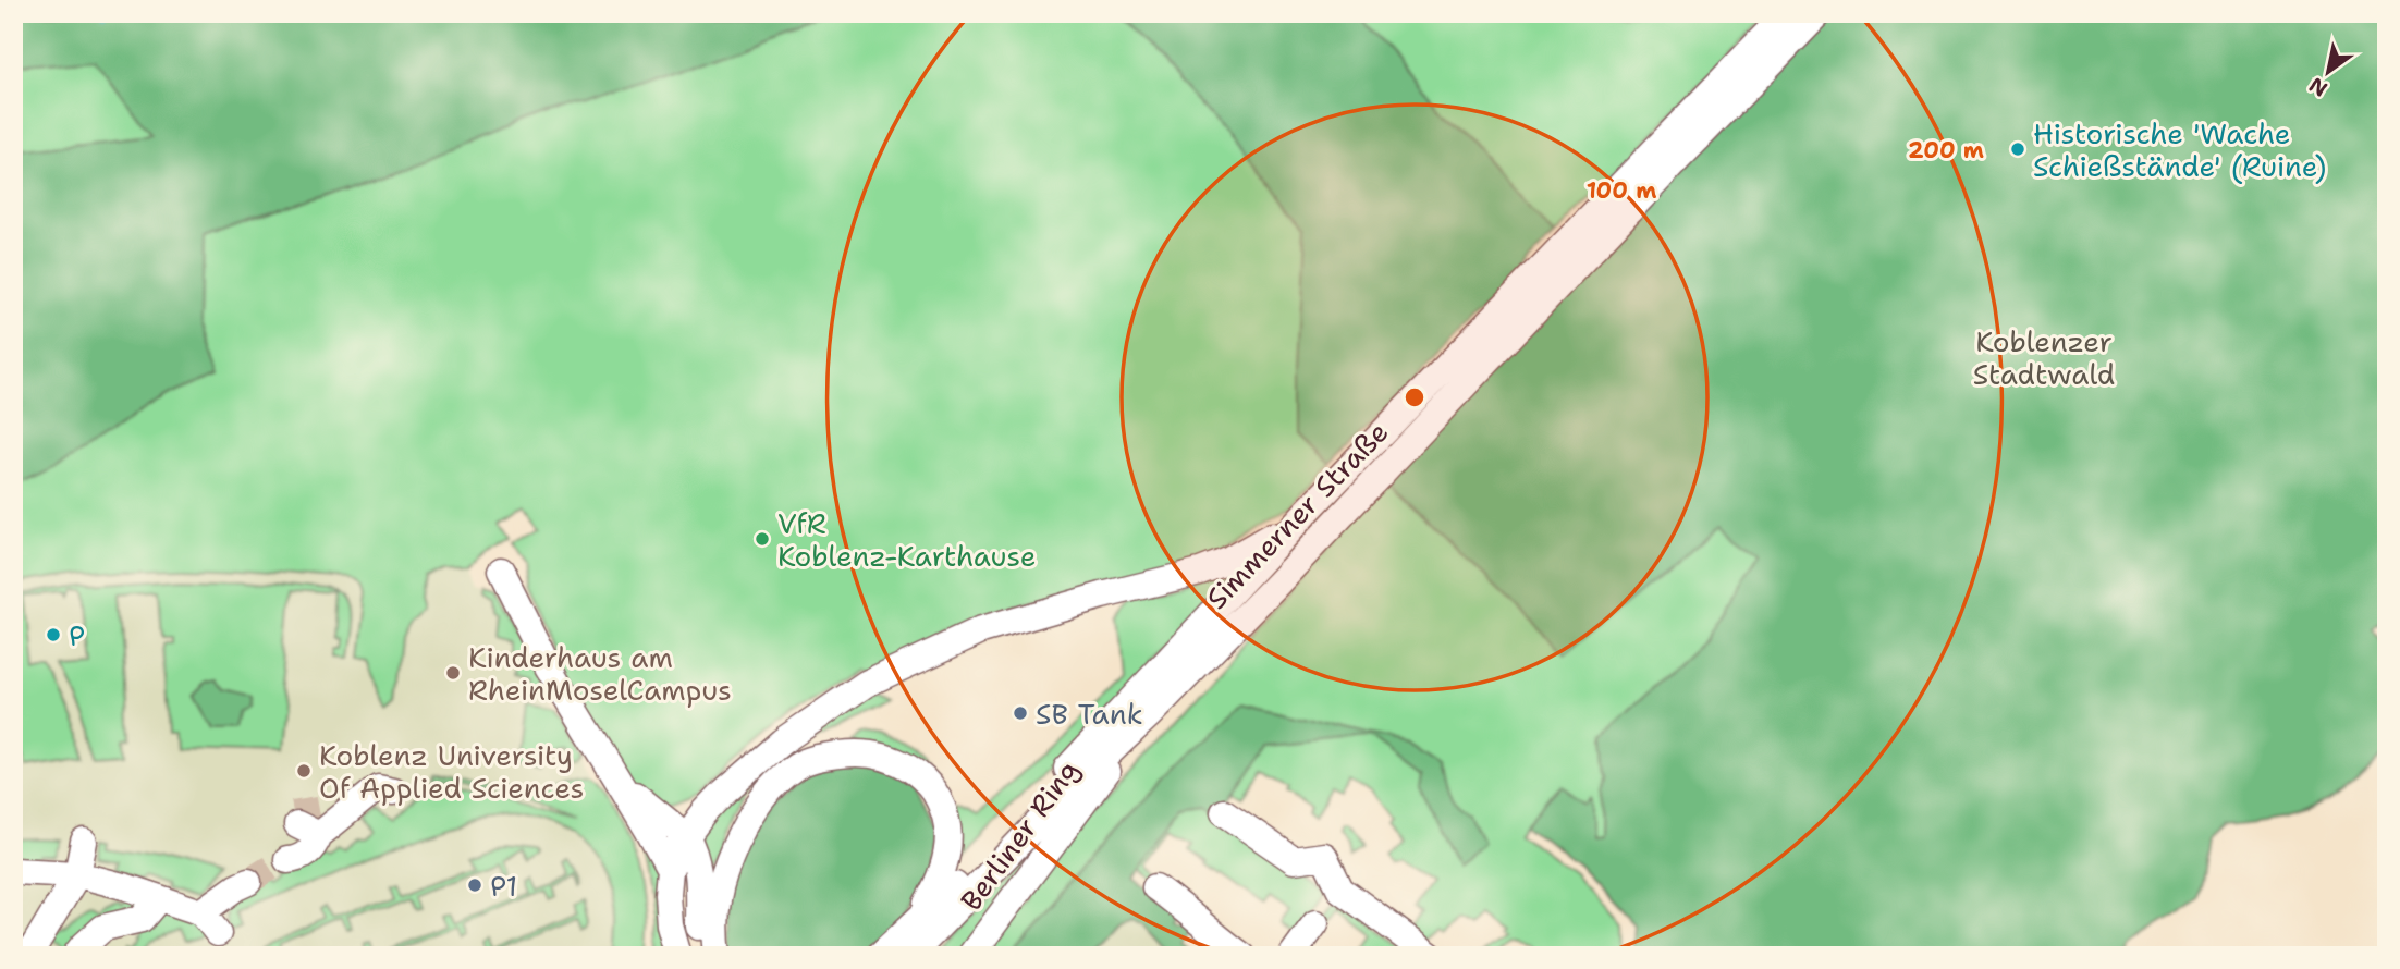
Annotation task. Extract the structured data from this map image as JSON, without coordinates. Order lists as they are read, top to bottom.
{
  "streets": {
    "street": ["Simmerner Straße", "Berliner Ring"]
  },
  "crossings": [
    ["Simmerner Straße", "Berliner Ring"]
  ],
  "parks": ["Koblenzer Stadtwald"],
  "places": [
    "Historische 'Wache Schießstände' (Ruine)",
    "VfR Koblenz-Karthause",
    "P",
    "Kinderhaus am RheinMoselCampus",
    "SB Tank",
    "Koblenz University Of Applied Sciences",
    "P1"
  ],
  "north": "bottom left",
  "rings": ["200 m", "100 m"]
}
